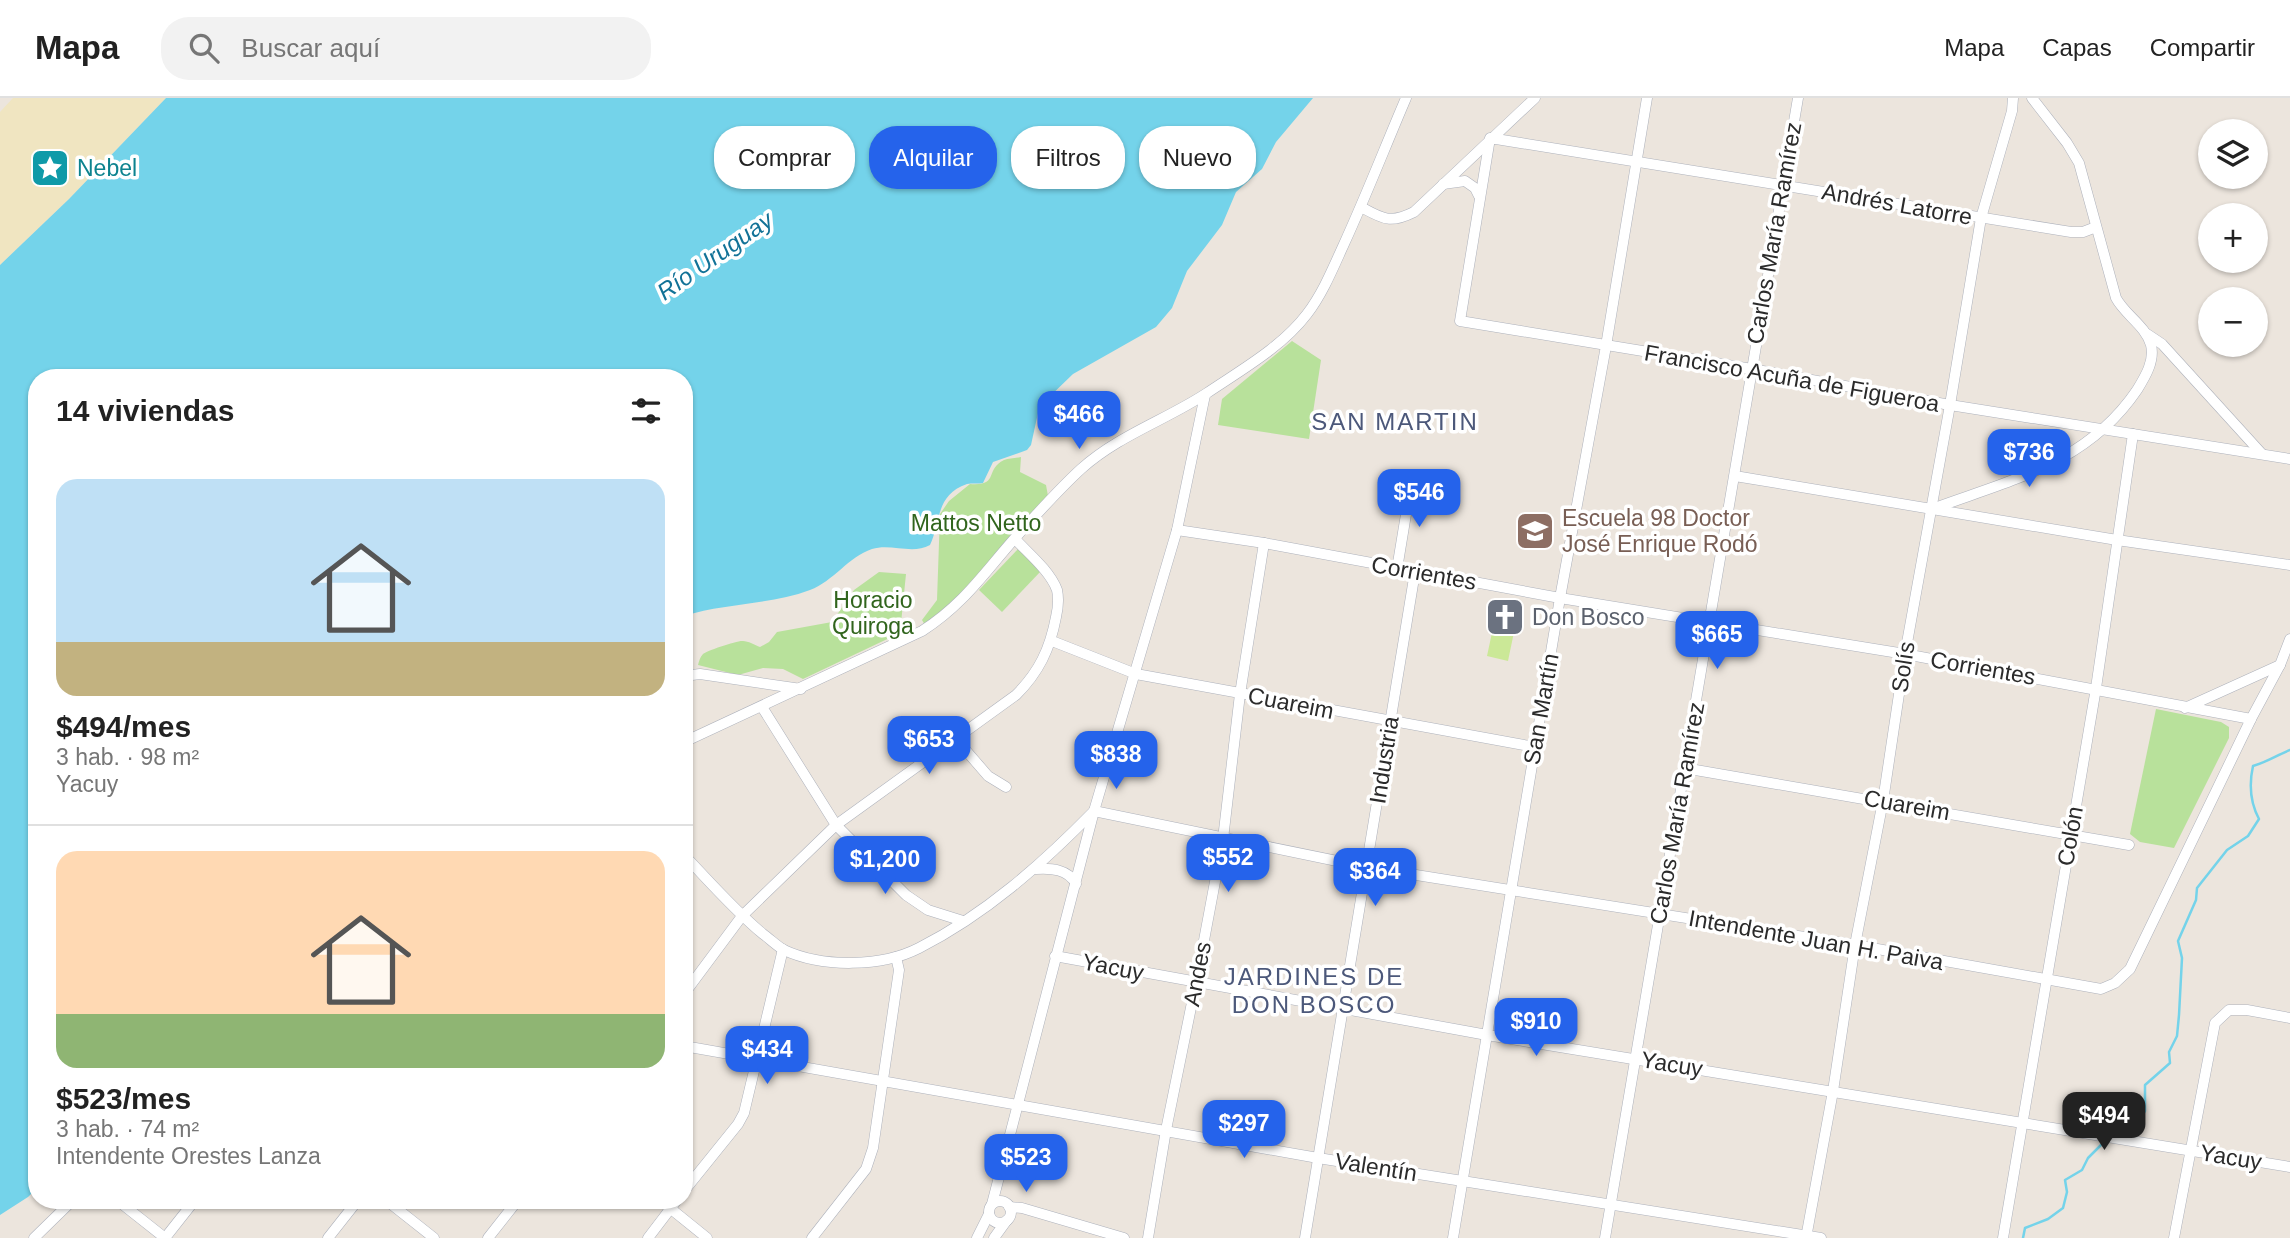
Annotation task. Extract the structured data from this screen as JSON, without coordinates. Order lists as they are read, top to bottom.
{
  "streets": {
    "street": [
      "Andrés Latorre",
      "Carlos María Ramírez",
      "Francisco Acuña de Figueroa",
      "Corrientes",
      "Solís",
      "Cuareim",
      "San Martín",
      "Industria",
      "Colón",
      "Intendente Juan H. Paiva",
      "Yacuy",
      "Andes",
      "Valentín"
    ]
  },
  "crossings": [
    ["Andrés Latorre", "Carlos María Ramírez"],
    ["Andrés Latorre", "Solís"],
    ["Andrés Latorre", "San Martín"],
    ["Carlos María Ramírez", "Francisco Acuña de Figueroa"],
    ["Carlos María Ramírez", "Corrientes"],
    ["Carlos María Ramírez", "Cuareim"],
    ["Carlos María Ramírez", "Intendente Juan H. Paiva"],
    ["Carlos María Ramírez", "Yacuy"],
    ["Carlos María Ramírez", "Valentín"],
    ["Francisco Acuña de Figueroa", "Solís"],
    ["Francisco Acuña de Figueroa", "San Martín"],
    ["Francisco Acuña de Figueroa", "Colón"],
    ["Corrientes", "Solís"],
    ["Corrientes", "San Martín"],
    ["Corrientes", "Industria"],
    ["Corrientes", "Colón"],
    ["Corrientes", "Intendente Juan H. Paiva"],
    ["Corrientes", "Andes"],
    ["Solís", "Cuareim"],
    ["Solís", "Intendente Juan H. Paiva"],
    ["Solís", "Yacuy"],
    ["Solís", "Valentín"],
    ["Cuareim", "San Martín"],
    ["Cuareim", "Industria"],
    ["Cuareim", "Colón"],
    ["Cuareim", "Andes"],
    ["San Martín", "Intendente Juan H. Paiva"],
    ["San Martín", "Yacuy"],
    ["San Martín", "Valentín"],
    ["Industria", "Intendente Juan H. Paiva"],
    ["Industria", "Yacuy"],
    ["Industria", "Valentín"],
    ["Colón", "Intendente Juan H. Paiva"],
    ["Colón", "Yacuy"],
    ["Intendente Juan H. Paiva", "Andes"],
    ["Yacuy", "Andes"],
    ["Andes", "Valentín"]
  ],
  "districts": ["SAN MARTIN", "JARDINES DE DON BOSCO"],
  "water": ["Río Uruguay"],
  "parks": ["Mattos Netto", "Horacio Quiroga"],
  "places": {
    "place": ["Nebel"],
    "school or university": ["Escuela 98 Doctor José Enrique Rodó"],
    "church": ["Don Bosco"]
  },
  "page": {
    "header": "Mapa",
    "search": "Buscar aquí",
    "nav": ["Mapa", "Capas", "Compartir"],
    "map_buttons": ["+", "−"],
    "chip": [
      "Comprar",
      "Alquilar",
      "Filtros",
      "Nuevo"
    ],
    "heading": "14 viviendas",
    "price": [
      "$466",
      "$736",
      "$546",
      "$665",
      "$653",
      "$838",
      "$552",
      "$1,200",
      "$364",
      "$910",
      "$434",
      "$494",
      "$297",
      "$523"
    ],
    "list": [
      {
        "name": "$494/mes",
        "note": "3 hab. · 98 m² · Yacuy"
      },
      {
        "name": "$523/mes",
        "note": "3 hab. · 74 m² · Intendente Orestes Lanza"
      }
    ]
  }
}
